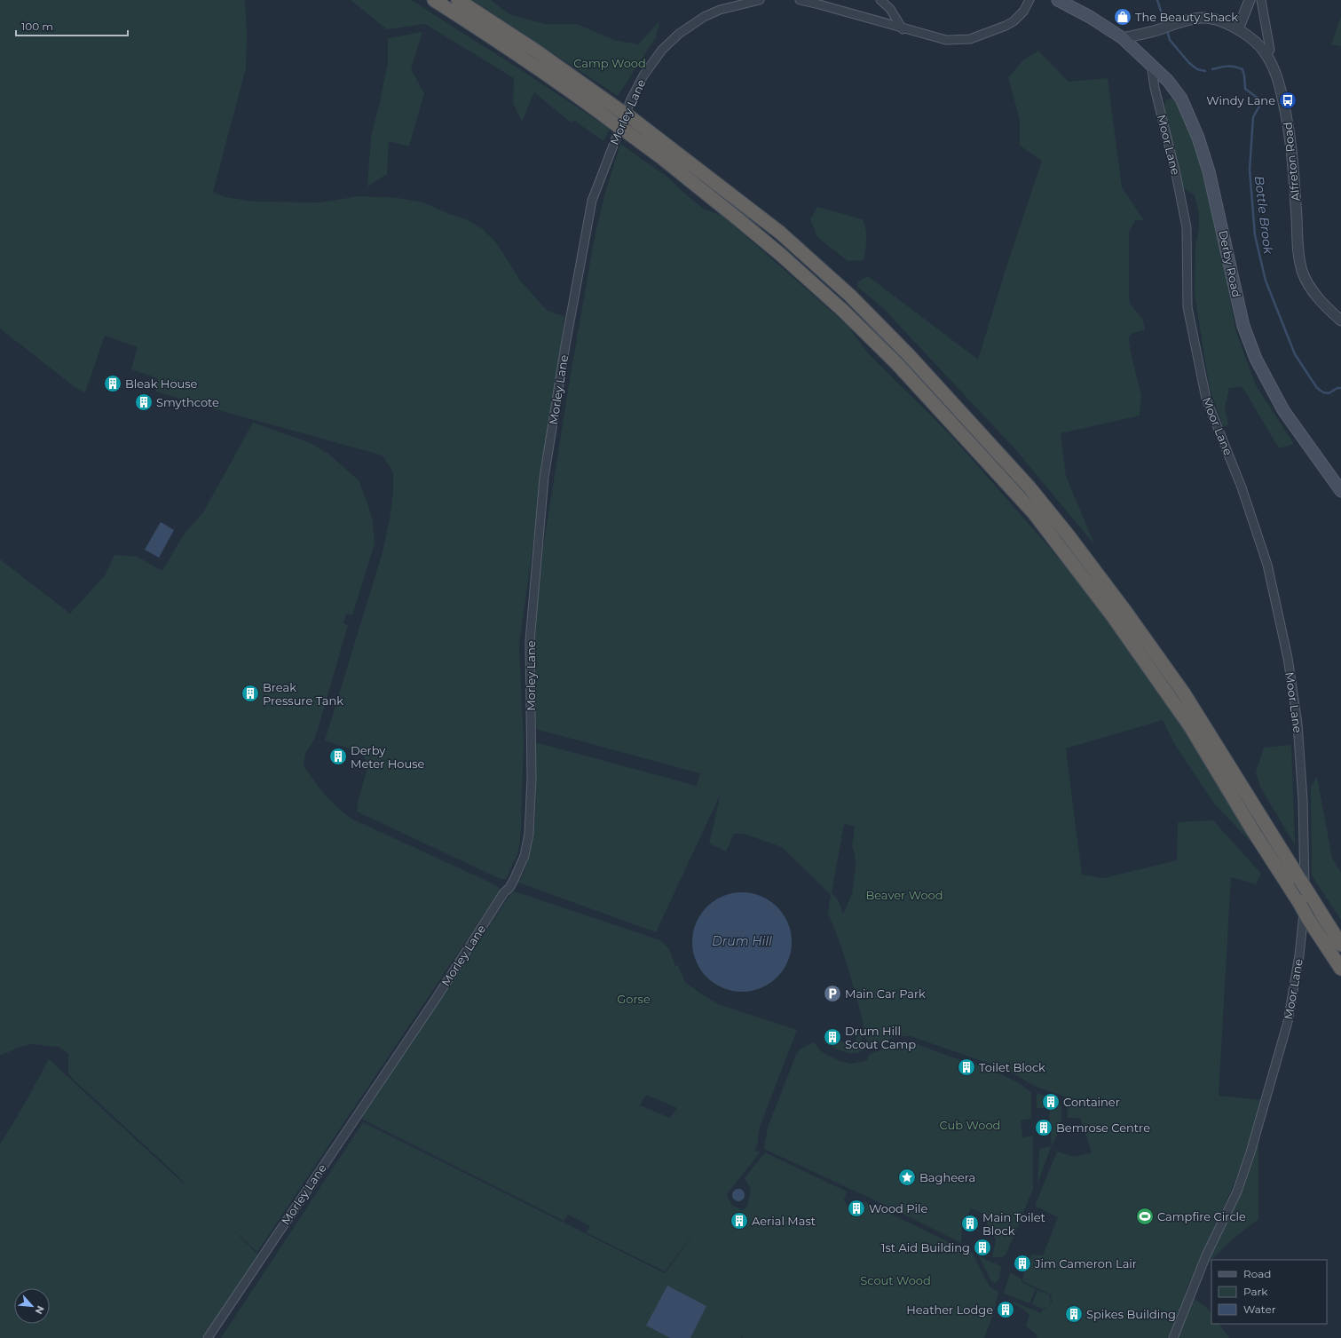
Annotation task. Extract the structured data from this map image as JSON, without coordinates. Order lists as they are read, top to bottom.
{
  "streets": {
    "main road": ["Derby Road"],
    "street": ["Morley Lane", "Moor Lane", "Alfreton Road"]
  },
  "crossings": [
    ["Moor Lane", "Derby Road"],
    ["Alfreton Road", "Derby Road"]
  ],
  "water": ["Bottle Brook", "Drum Hill"],
  "parks": [
    "Camp Wood",
    "Beaver Wood",
    "Gorse",
    "Cub Wood",
    "Scout Wood"
  ],
  "places": {
    "shop": ["The Beauty Shack"],
    "bus stop": ["Windy Lane"],
    "building": [
      "Bleak House",
      "Smythcote",
      "Break Pressure Tank",
      "Derby Meter House",
      "Drum Hill Scout Camp",
      "Toilet Block",
      "Container",
      "Bemrose Centre",
      "Wood Pile",
      "Aerial Mast",
      "Main Toilet Block",
      "1st Aid Building",
      "Jim Cameron Lair",
      "Heather Lodge",
      "Spikes Building"
    ],
    "parking": ["Main Car Park"],
    "place": ["Bagheera"],
    "sports": ["Campfire Circle"]
  },
  "legend": ["Road", "Park", "Water"],
  "scale_bar": "100 m",
  "north": "bottom right"
}
